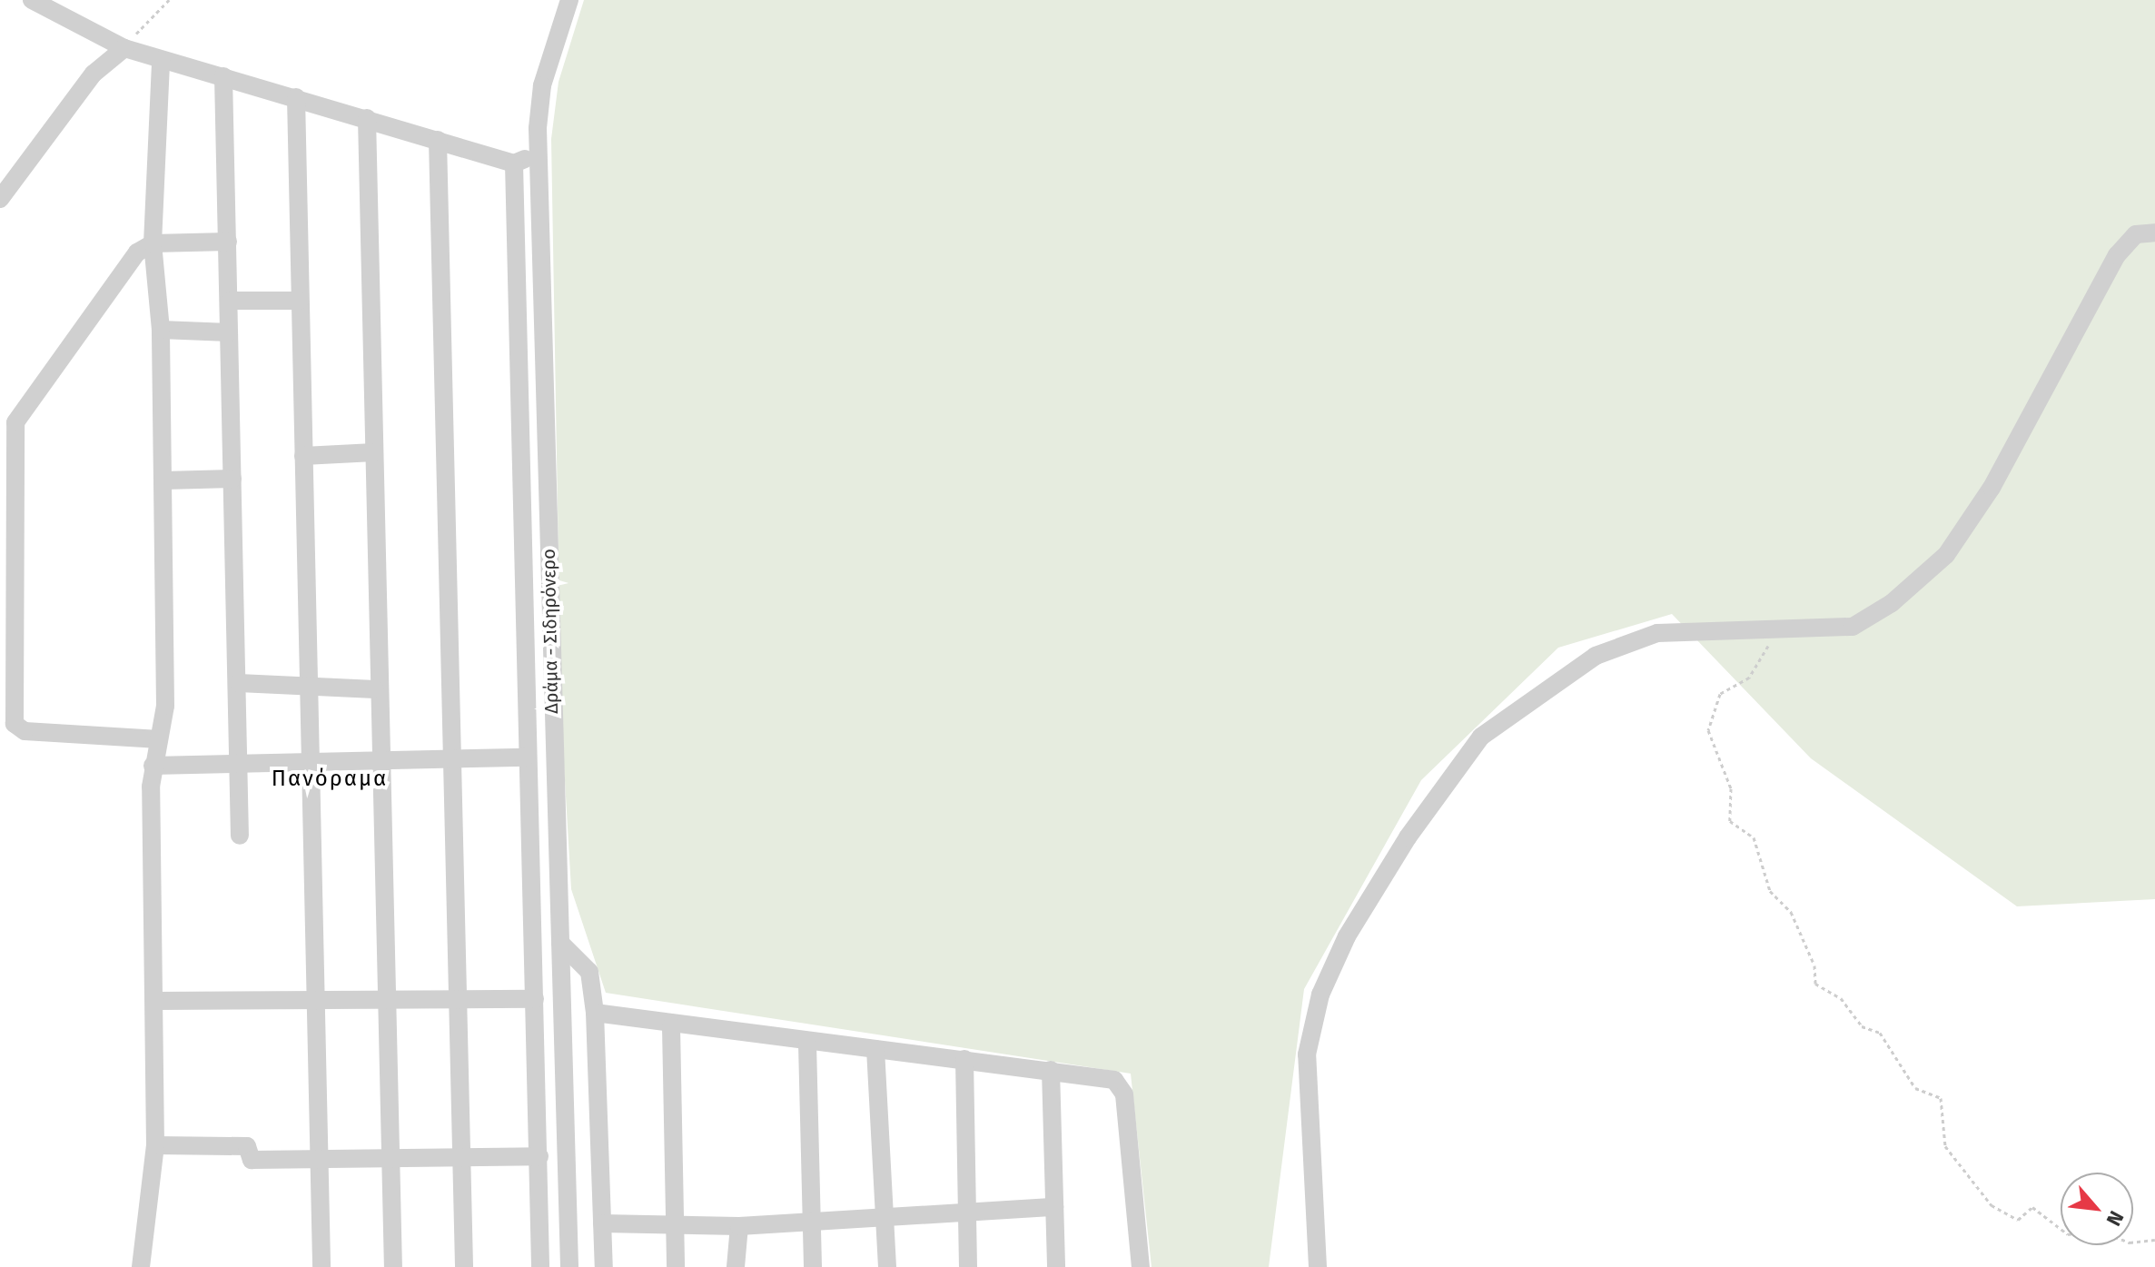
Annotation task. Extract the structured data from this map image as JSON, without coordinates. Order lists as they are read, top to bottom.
{
  "streets": {
    "street": ["Δράμα - Σιδηρόνερο"]
  },
  "districts": ["Πανόραμα"],
  "north": "bottom right"
}
